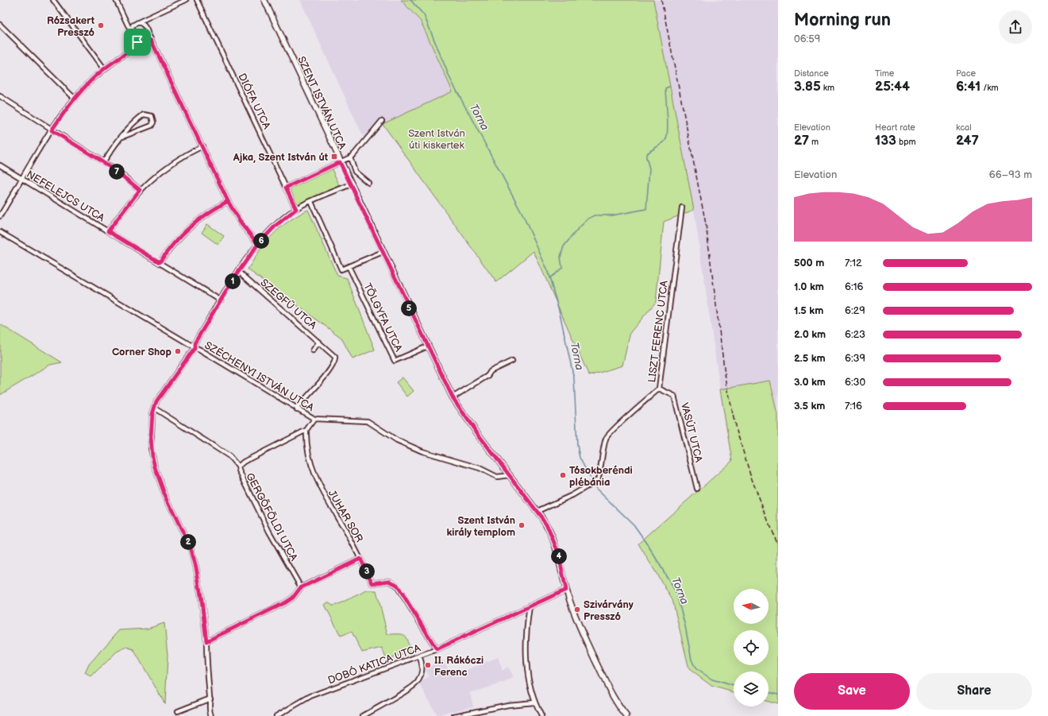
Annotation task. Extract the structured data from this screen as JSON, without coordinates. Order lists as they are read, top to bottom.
{
  "streets": {
    "main road": ["SZENT ISTVÁN UTCA"],
    "street": [
      "DIÓFA UTCA",
      "NEFELEJCS UTCA",
      "SZEGFŰ UTCA",
      "TÖLGYFA UTCA",
      "LISZT FERENC UTCA",
      "SZÉCHENYI ISTVÁN UTCA",
      "VASÚT UTCA",
      "JUHAR SOR",
      "GERGŐFÖLDI UTCA",
      "DOBÓ KATICA UTCA"
    ]
  },
  "crossings": [
    ["SZENT ISTVÁN UTCA", "TÖLGYFA UTCA"],
    ["SZENT ISTVÁN UTCA", "LISZT FERENC UTCA"],
    ["SZENT ISTVÁN UTCA", "SZÉCHENYI ISTVÁN UTCA"],
    ["SZENT ISTVÁN UTCA", "DOBÓ KATICA UTCA"],
    ["LISZT FERENC UTCA", "VASÚT UTCA"],
    ["SZÉCHENYI ISTVÁN UTCA", "GERGŐFÖLDI UTCA"],
    ["JUHAR SOR", "GERGŐFÖLDI UTCA"],
    ["JUHAR SOR", "DOBÓ KATICA UTCA"]
  ],
  "water": ["Torna"],
  "parks": ["Szent István úti kiskertek"],
  "places": {
    "other": [
      "Rózsakert Presszó",
      "Corner Shop",
      "Tósokberéndi plébánia",
      "Szent István király templom",
      "Szivárvány Presszó",
      "II. Rákóczi Ferenc"
    ],
    "transit": ["Ajka, Szent István út"]
  },
  "north": "left",
  "page": {
    "heading": ["Morning run", "06:59"],
    "stats": [
      ["Distance", "3.85 km"],
      ["Time", "25:44"],
      ["Pace", "6:41 /km"],
      ["Elevation", "27 m"],
      ["Heart rate", "133 bpm"],
      ["kcal", "247"]
    ],
    "chart": ["Elevation", "66–93 m"],
    "pins": [
      "7",
      "6",
      "1",
      "5",
      "2",
      "4",
      "3"
    ],
    "list": [
      {
        "name": "500 m",
        "note": "7:12"
      },
      {
        "name": "1.0 km",
        "note": "6:16"
      },
      {
        "name": "1.5 km",
        "note": "6:29"
      },
      {
        "name": "2.0 km",
        "note": "6:23"
      },
      {
        "name": "2.5 km",
        "note": "6:39"
      },
      {
        "name": "3.0 km",
        "note": "6:30"
      },
      {
        "name": "3.5 km",
        "note": "7:16"
      }
    ],
    "buttons": ["Save", "Share"]
  }
}
